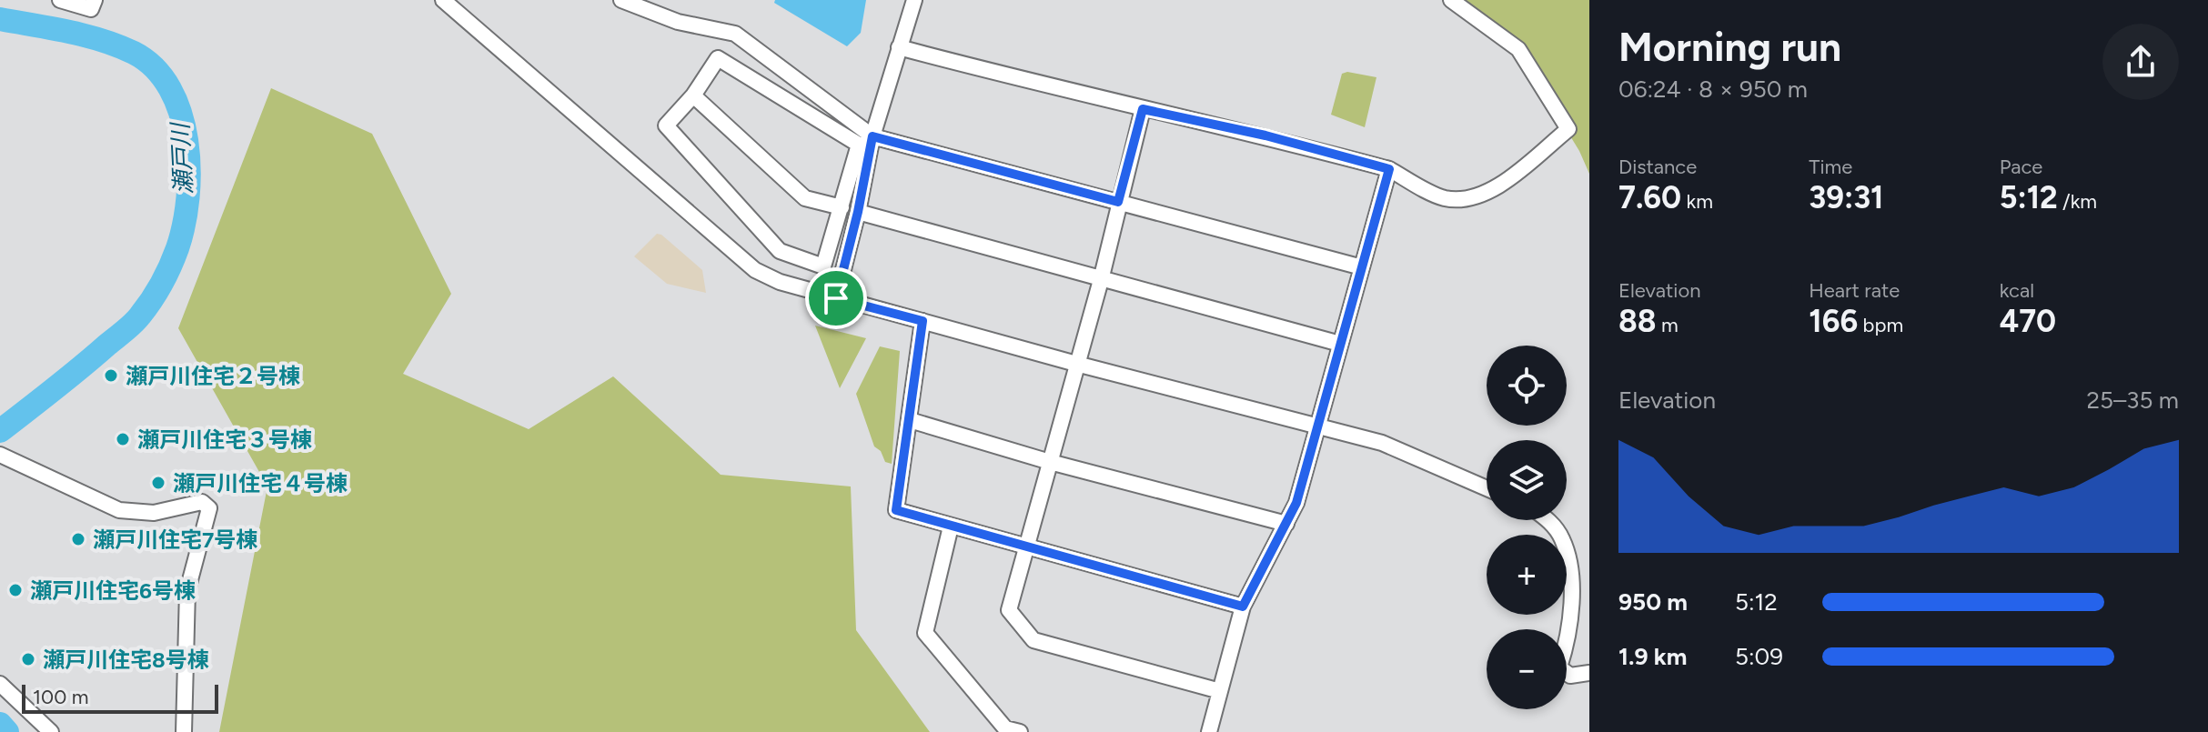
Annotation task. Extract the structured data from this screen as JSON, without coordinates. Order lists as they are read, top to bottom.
{
  "water": ["瀬戸川"],
  "places": [
    "瀬戸川住宅２号棟",
    "瀬戸川住宅３号棟",
    "瀬戸川住宅４号棟",
    "瀬戸川住宅7号棟",
    "瀬戸川住宅6号棟",
    "瀬戸川住宅8号棟"
  ],
  "scale_bar": "100 m",
  "page": {
    "heading": ["Morning run", "06:24 · 8 × 950 m"],
    "stats": [
      ["Distance", "7.60 km"],
      ["Time", "39:31"],
      ["Pace", "5:12 /km"],
      ["Elevation", "88 m"],
      ["Heart rate", "166 bpm"],
      ["kcal", "470"]
    ],
    "map_buttons": ["+", "−"],
    "chart": ["Elevation", "25–35 m"],
    "list": [
      {
        "name": "950 m",
        "note": "5:12"
      },
      {
        "name": "1.9 km",
        "note": "5:09"
      }
    ],
    "scale": "100 m"
  }
}
